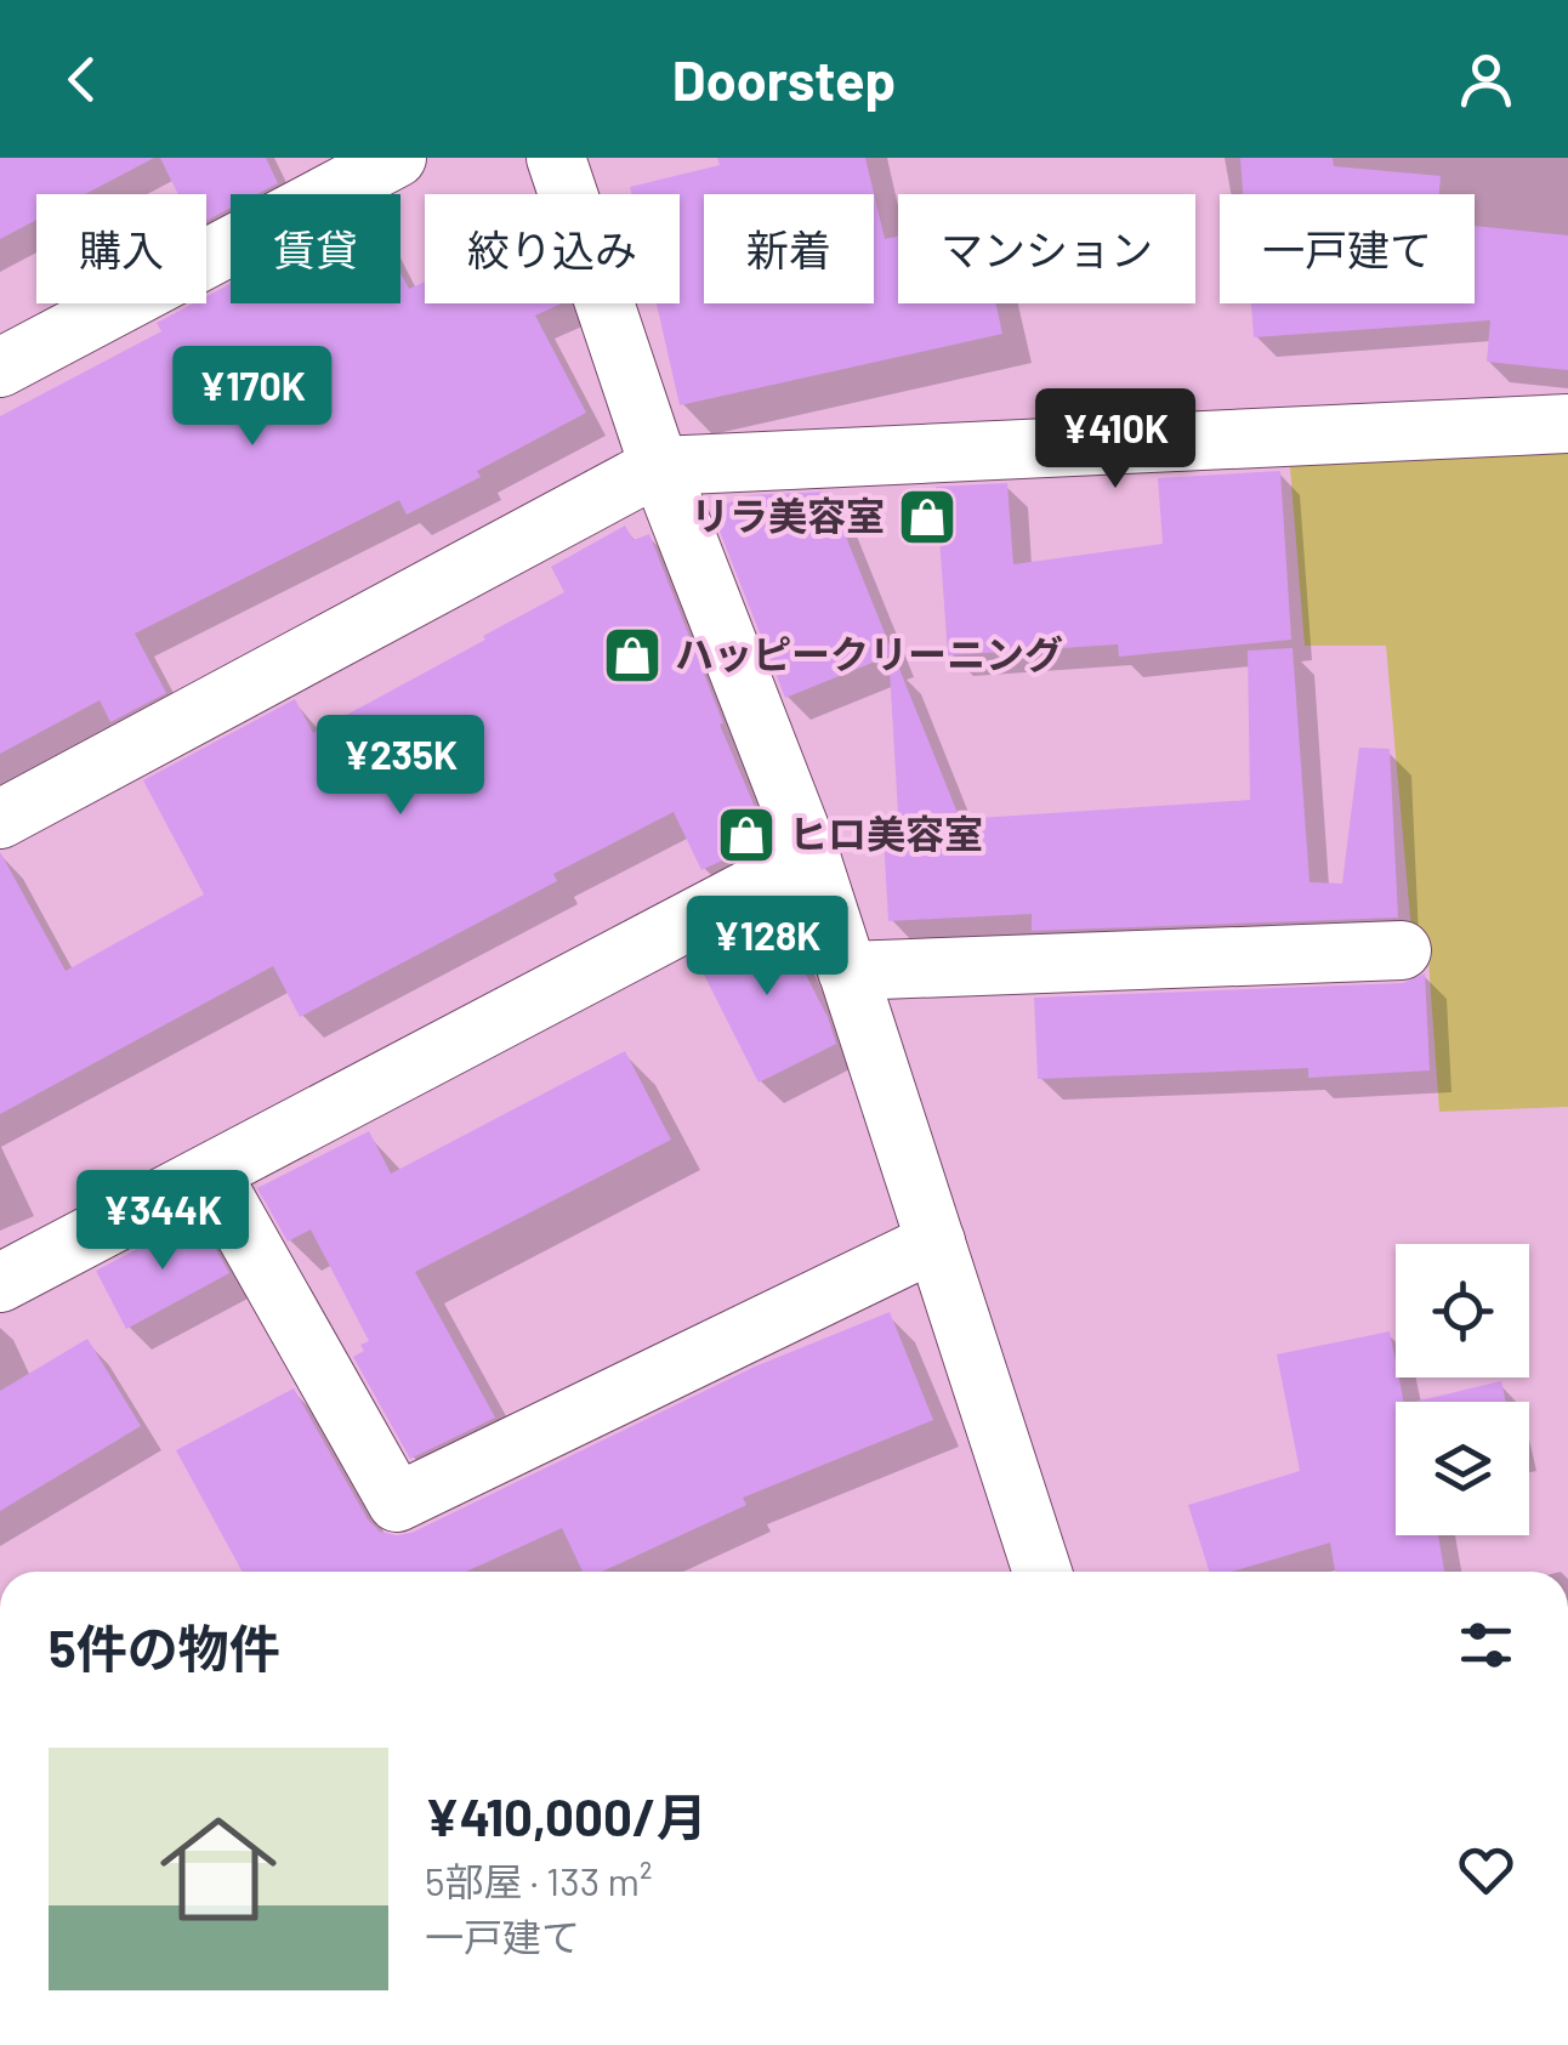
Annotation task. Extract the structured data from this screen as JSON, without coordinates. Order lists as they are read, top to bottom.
{
  "places": {
    "shop": ["リラ美容室", "ハッピークリーニング", "ヒロ美容室"]
  },
  "page": {
    "header": "Doorstep",
    "chip": [
      "購入",
      "賃貸",
      "絞り込み",
      "新着",
      "マンション",
      "一戸建て"
    ],
    "price": [
      "¥170K",
      "¥410K",
      "¥235K",
      "¥128K",
      "¥344K"
    ],
    "heading": "5件の物件",
    "list": [
      {
        "name": "¥410,000/月",
        "note": "5部屋 · 133 m² · 一戸建て"
      }
    ]
  }
}
